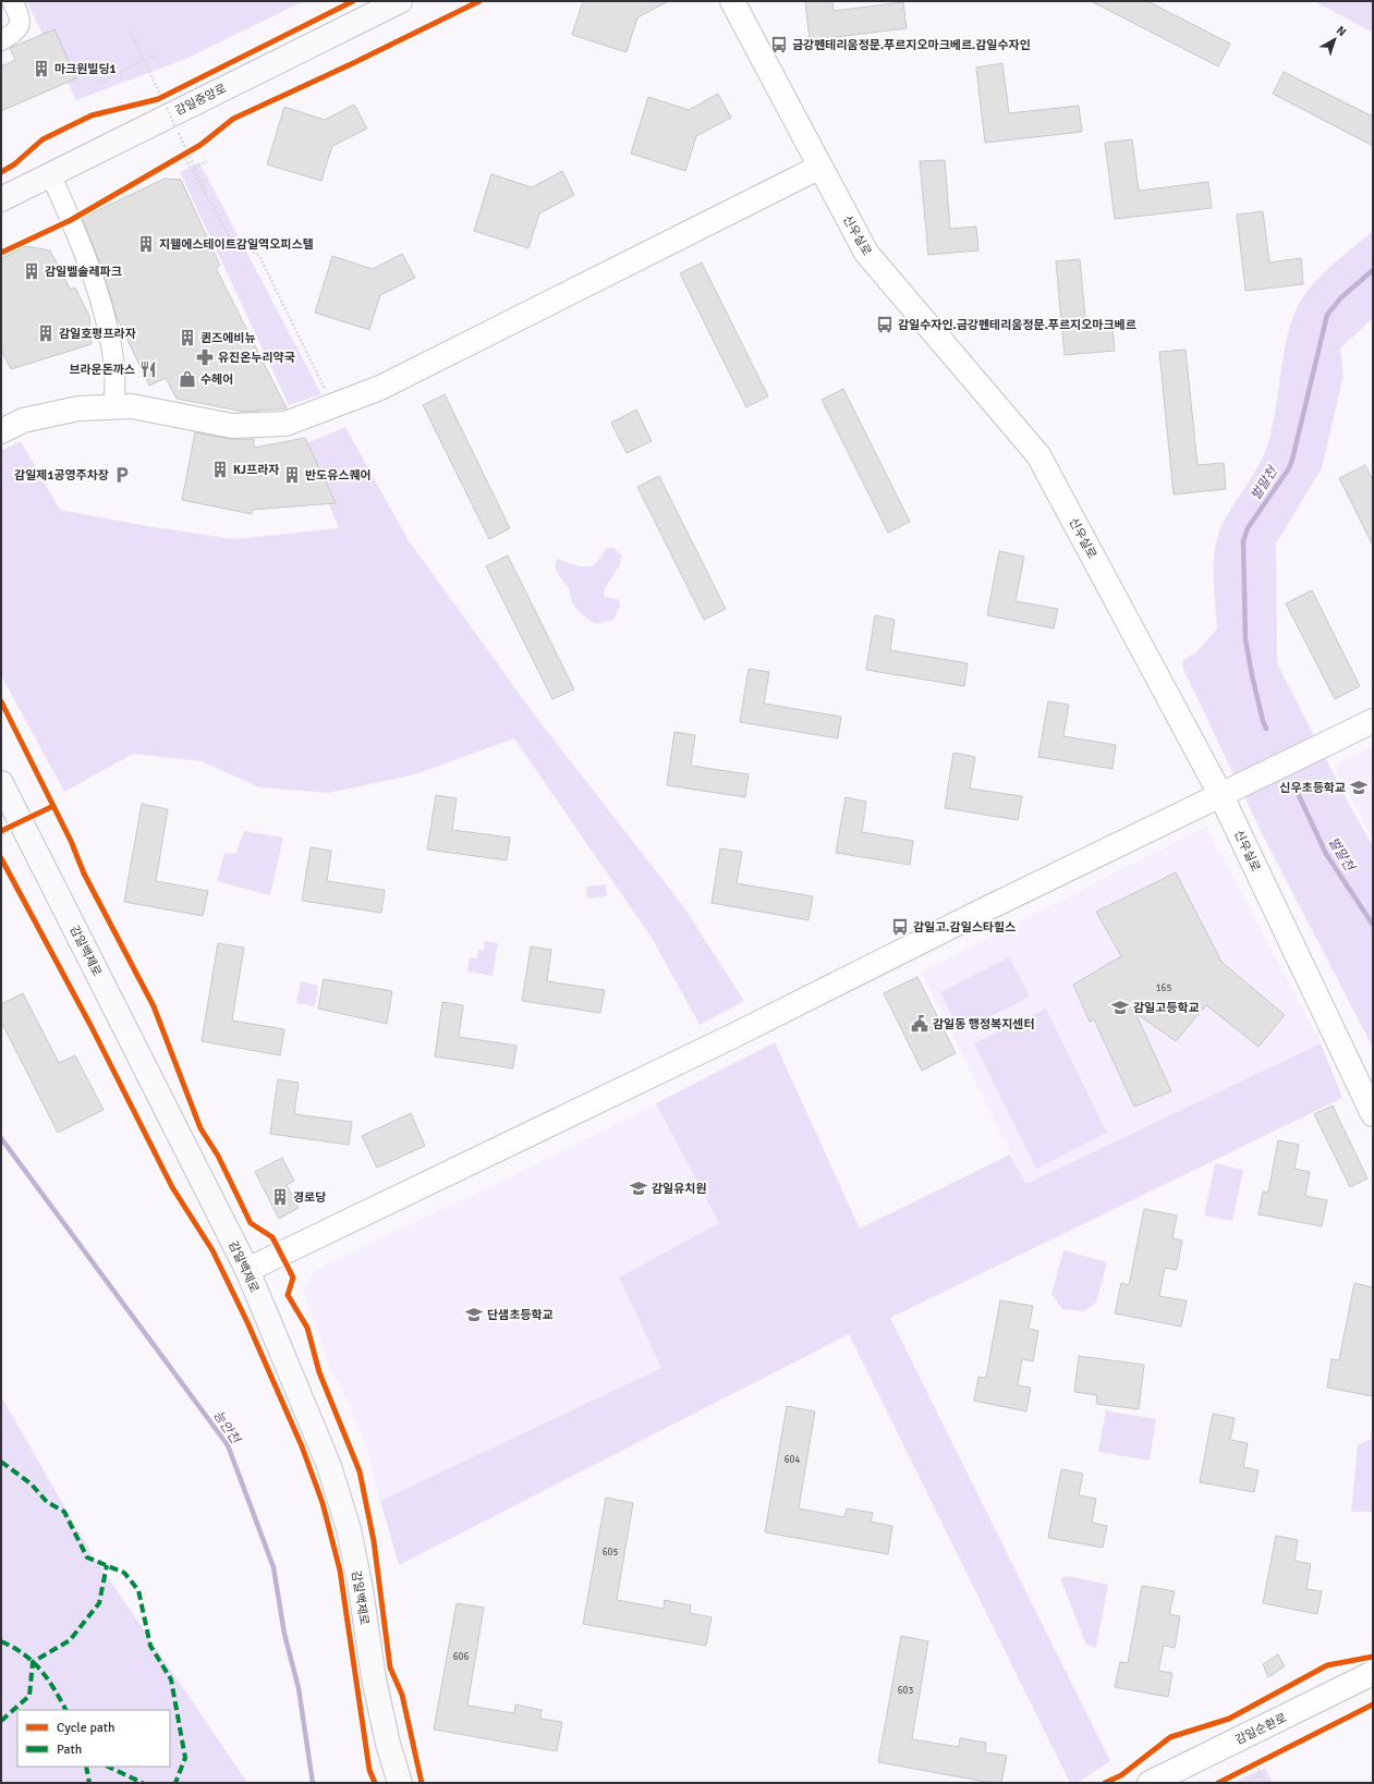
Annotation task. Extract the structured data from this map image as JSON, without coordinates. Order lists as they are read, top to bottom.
{
  "streets": {
    "main road": ["감일중앙로", "감일백제로"],
    "street": ["신우실로", "감일순환로"]
  },
  "water": ["벌말천", "능안천"],
  "places": {
    "bus stop": ["금강펜테리움정문.푸르지오마크베르.감일수자인", "감일수자인.금강펜테리움정문.푸르지오마크베르", "감일고.감일스타힐스"],
    "building": [
      "마크원빌딩1",
      "지웰에스테이트감일역오피스텔",
      "감일벨솔레파크",
      "감일호평프라자",
      "퀸즈에비뉴",
      "KJ프라자",
      "반도유스퀘어",
      "경로당"
    ],
    "pharmacy": ["유진온누리약국"],
    "restaurant": ["브라운돈까스"],
    "shop": ["수헤어"],
    "parking": ["감일제1공영주차장"],
    "school or university": [
      "신우초등학교",
      "감일고등학교",
      "감일유치원",
      "단샘초등학교"
    ],
    "public building": ["감일동 행정복지센터"]
  },
  "house_numbers": [
    "165",
    "604",
    "605",
    "606",
    "603"
  ],
  "legend": ["Cycle path", "Path"],
  "north": "top right"
}
